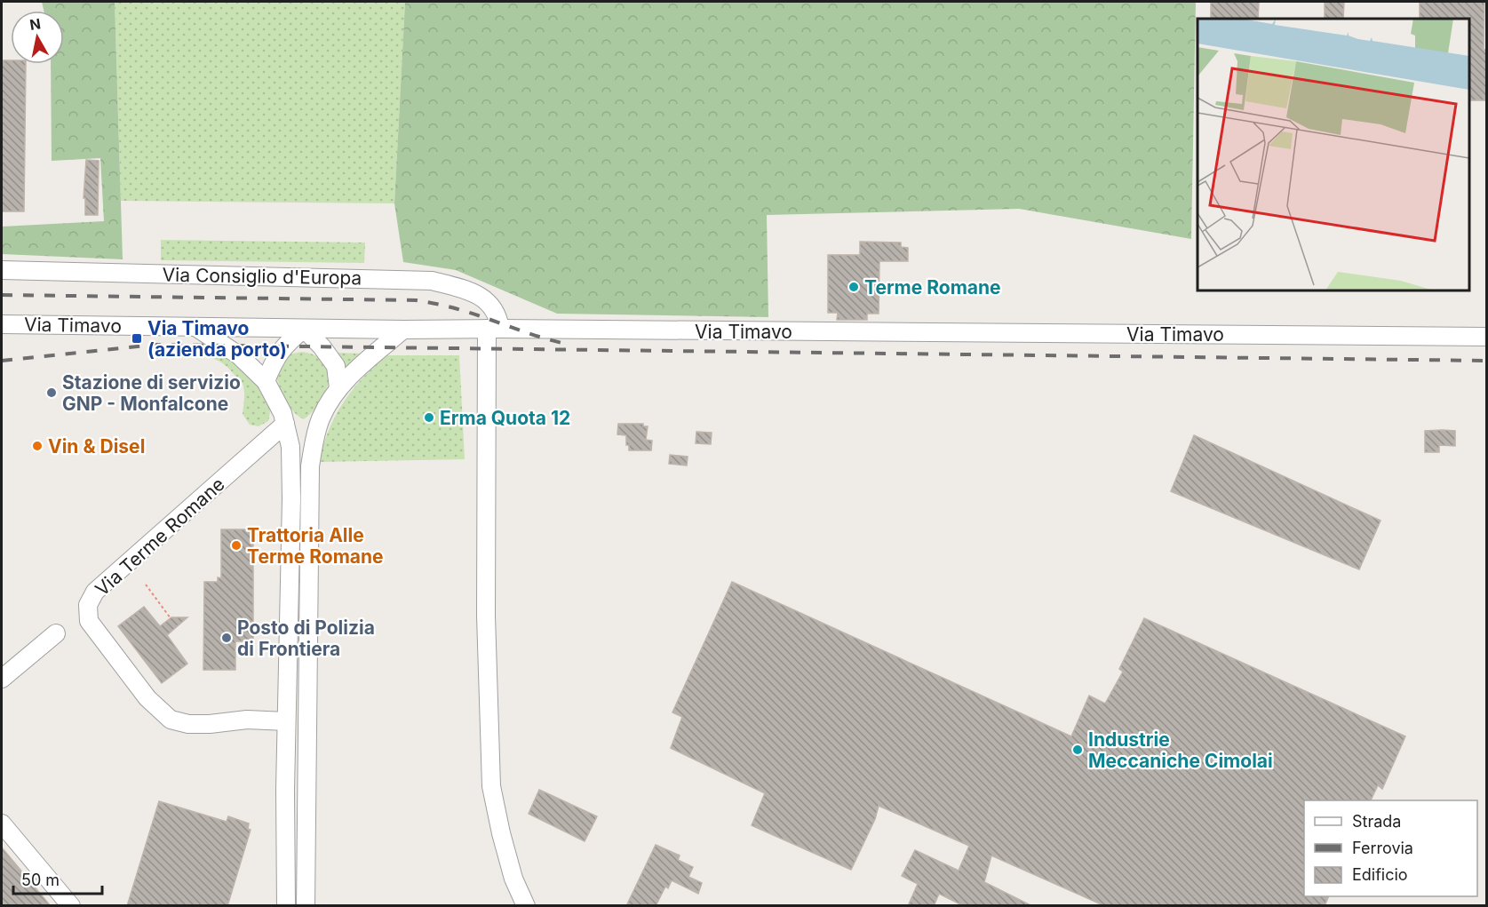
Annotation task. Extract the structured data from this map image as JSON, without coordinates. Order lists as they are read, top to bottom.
{
  "streets": {
    "street": ["Via Consiglio d'Europa", "Via Timavo", "Via Terme Romane"]
  },
  "crossings": [
    ["Via Consiglio d'Europa", "Via Timavo"]
  ],
  "places": {
    "other": [
      "Terme Romane",
      "Stazione di servizio GNP - Monfalcone",
      "Erma Quota 12",
      "Vin & Disel",
      "Trattoria Alle Terme Romane",
      "Posto di Polizia di Frontiera",
      "Industrie Meccaniche Cimolai"
    ],
    "transit": ["Via Timavo (azienda porto)"]
  },
  "legend": ["Strada", "Ferrovia", "Edificio"],
  "scale_bar": "50 m",
  "north": "top"
}
